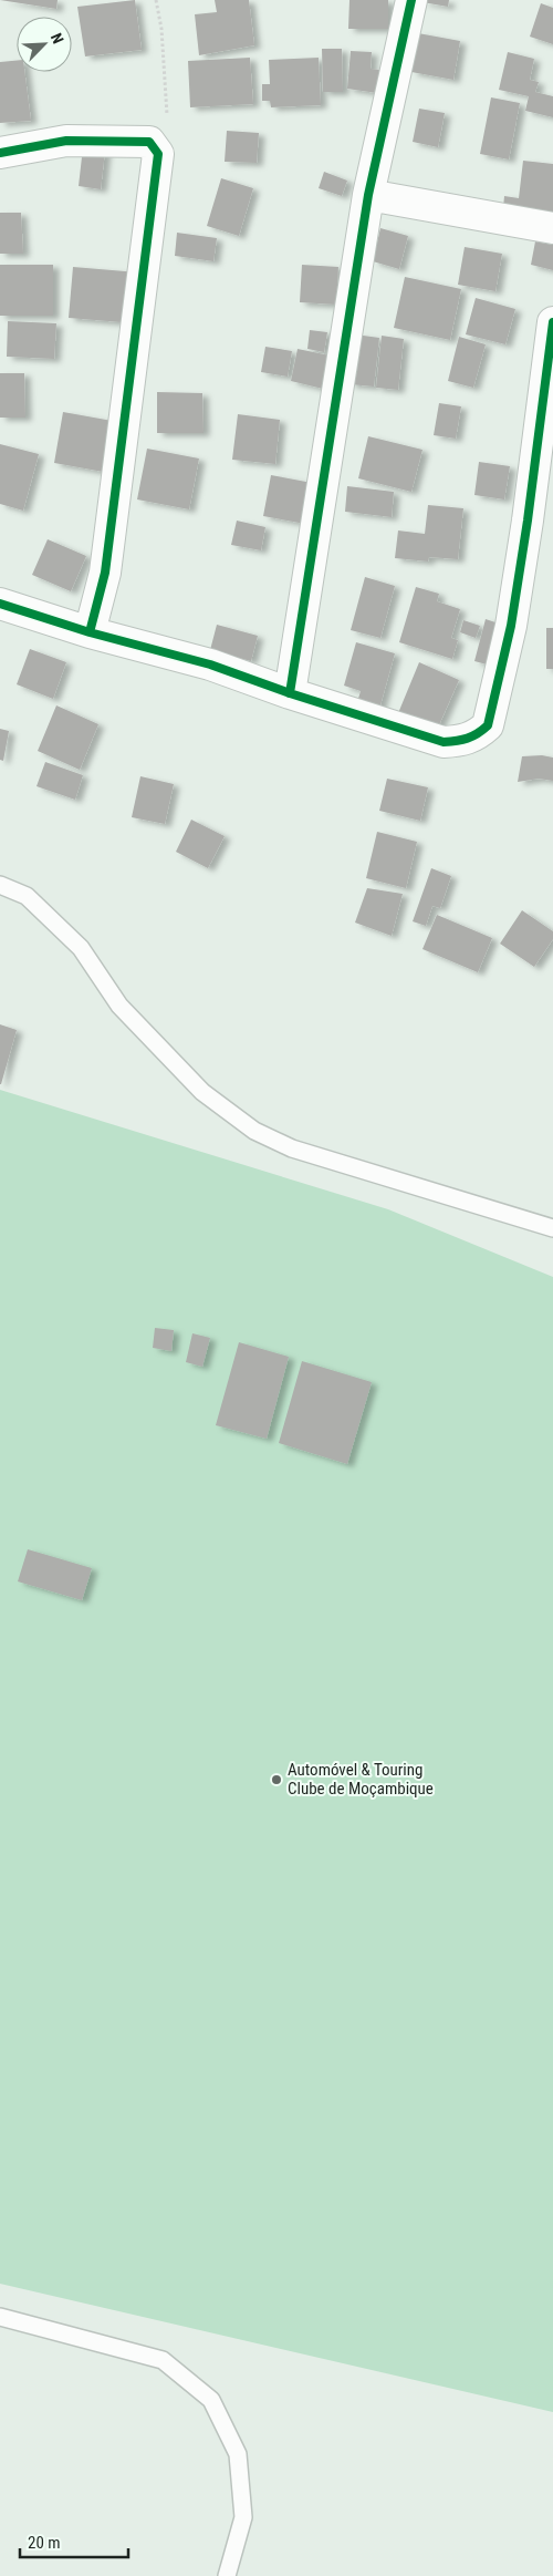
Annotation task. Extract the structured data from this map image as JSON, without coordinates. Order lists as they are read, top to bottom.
{
  "places": ["Automóvel & Touring Clube de Moçambique"],
  "scale_bar": "20 m",
  "north": "top right"
}
